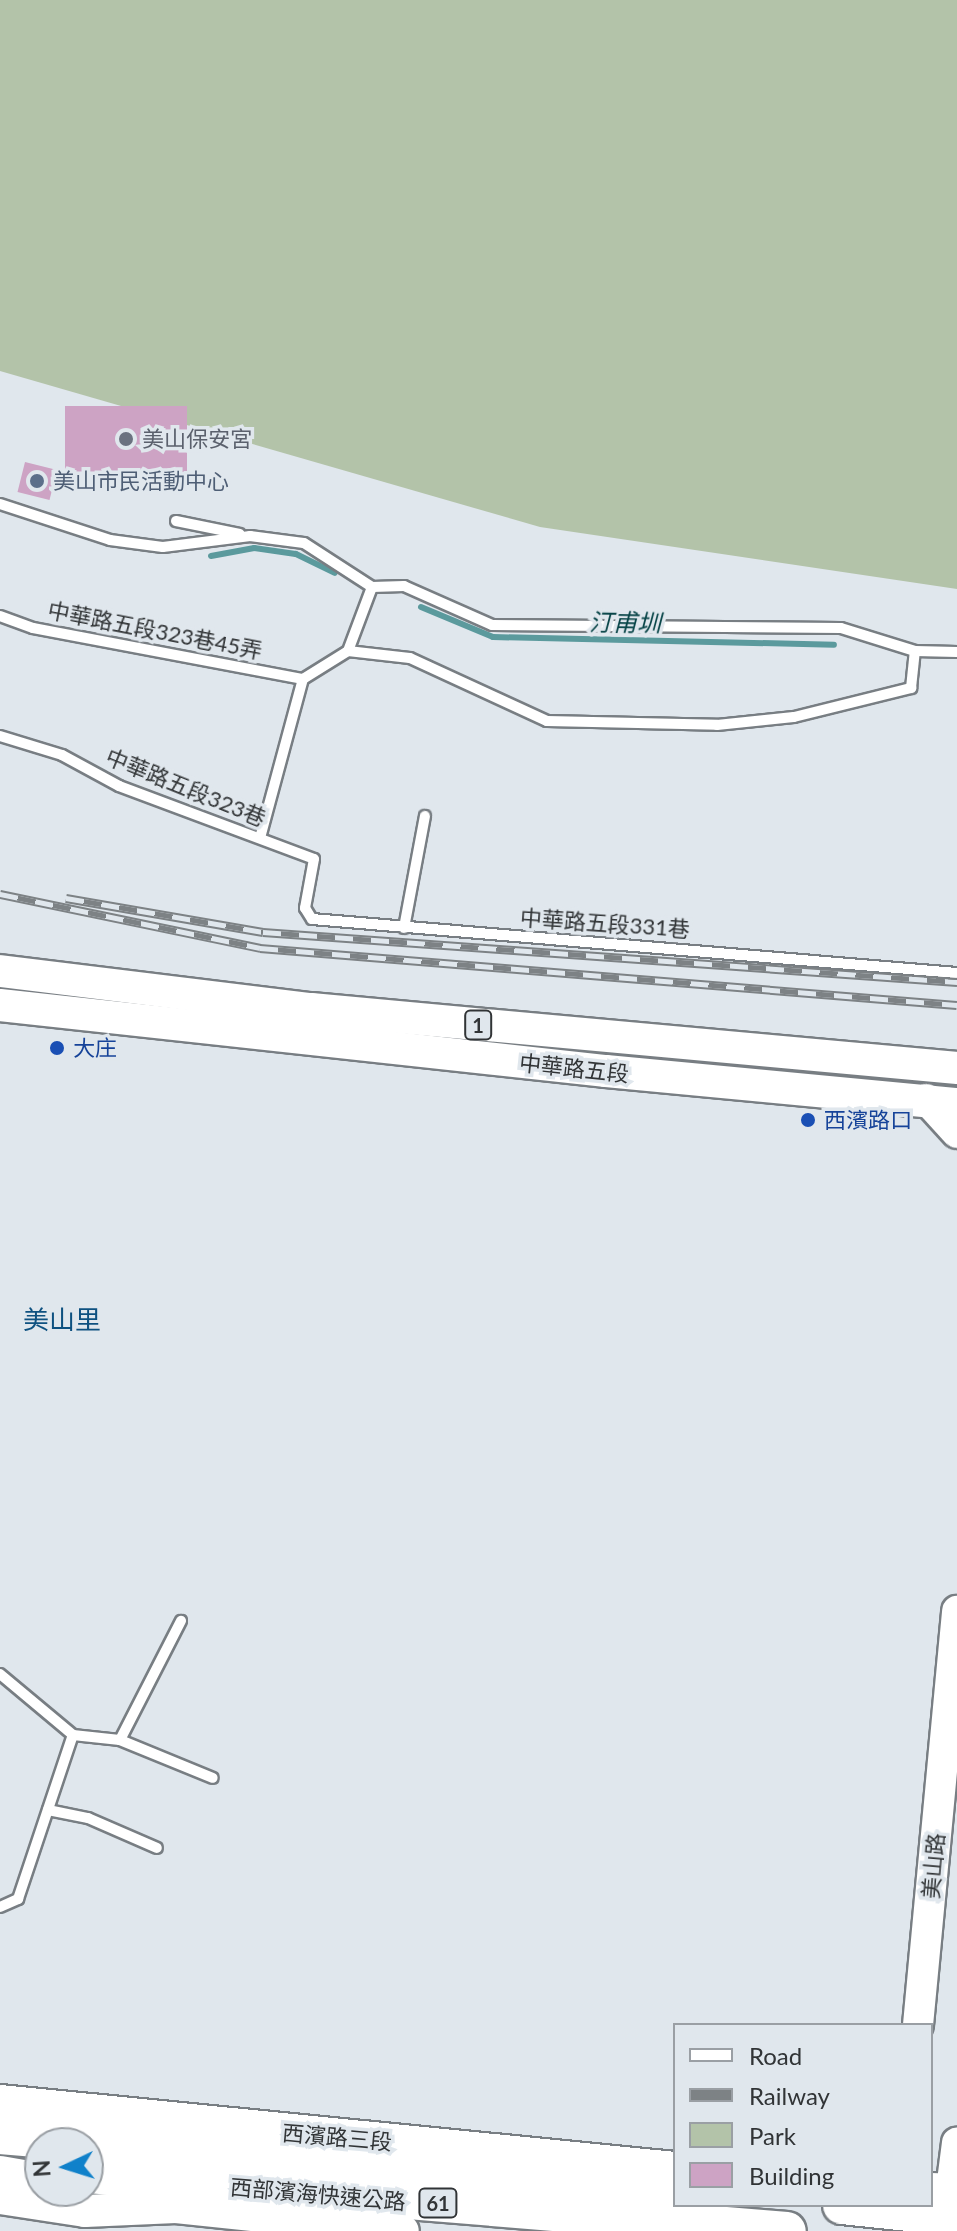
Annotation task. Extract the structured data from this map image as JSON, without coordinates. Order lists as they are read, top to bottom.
{
  "streets": {
    "highway": ["西部濱海快速公路", "61"],
    "main road": ["1", "中華路五段", "西濱路三段"],
    "street": ["美山路"],
    "lane": ["中華路五段323巷45弄", "中華路五段323巷", "中華路五段331巷"]
  },
  "crossings": [
    ["中華路五段323巷", "中華路五段331巷"]
  ],
  "districts": ["美山里"],
  "water": ["汀甫圳"],
  "places": [
    "美山保安宮",
    "美山市民活動中心",
    "大庄",
    "西濱路口"
  ],
  "legend": [
    "Road",
    "Railway",
    "Park",
    "Building"
  ],
  "north": "left"
}
